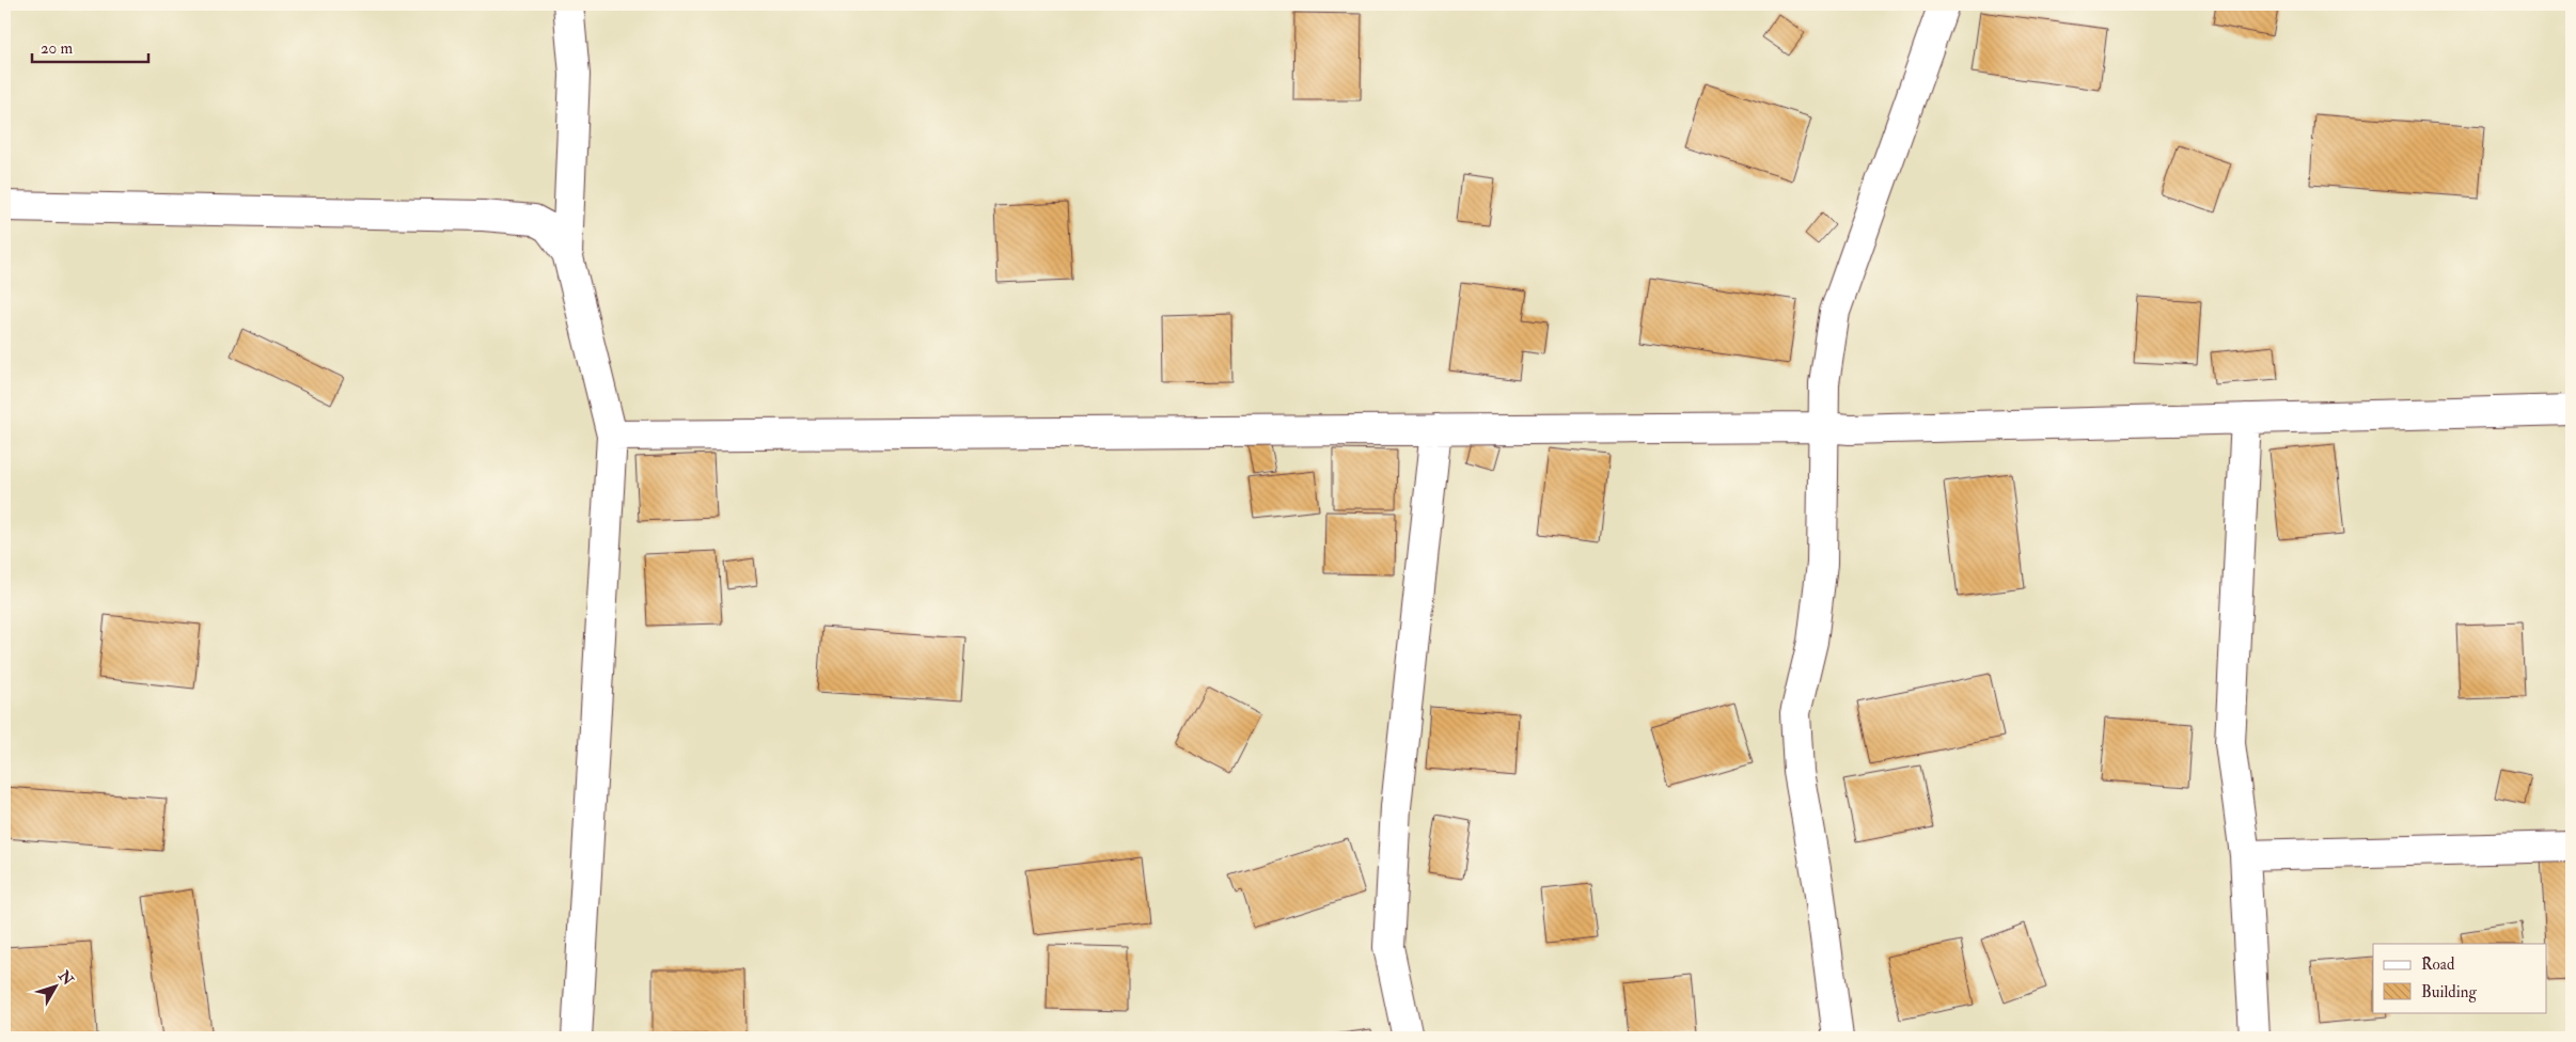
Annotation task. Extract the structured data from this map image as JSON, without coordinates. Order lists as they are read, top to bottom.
{
  "legend": ["Road", "Building"],
  "scale_bar": "20 m",
  "north": "top right"
}
